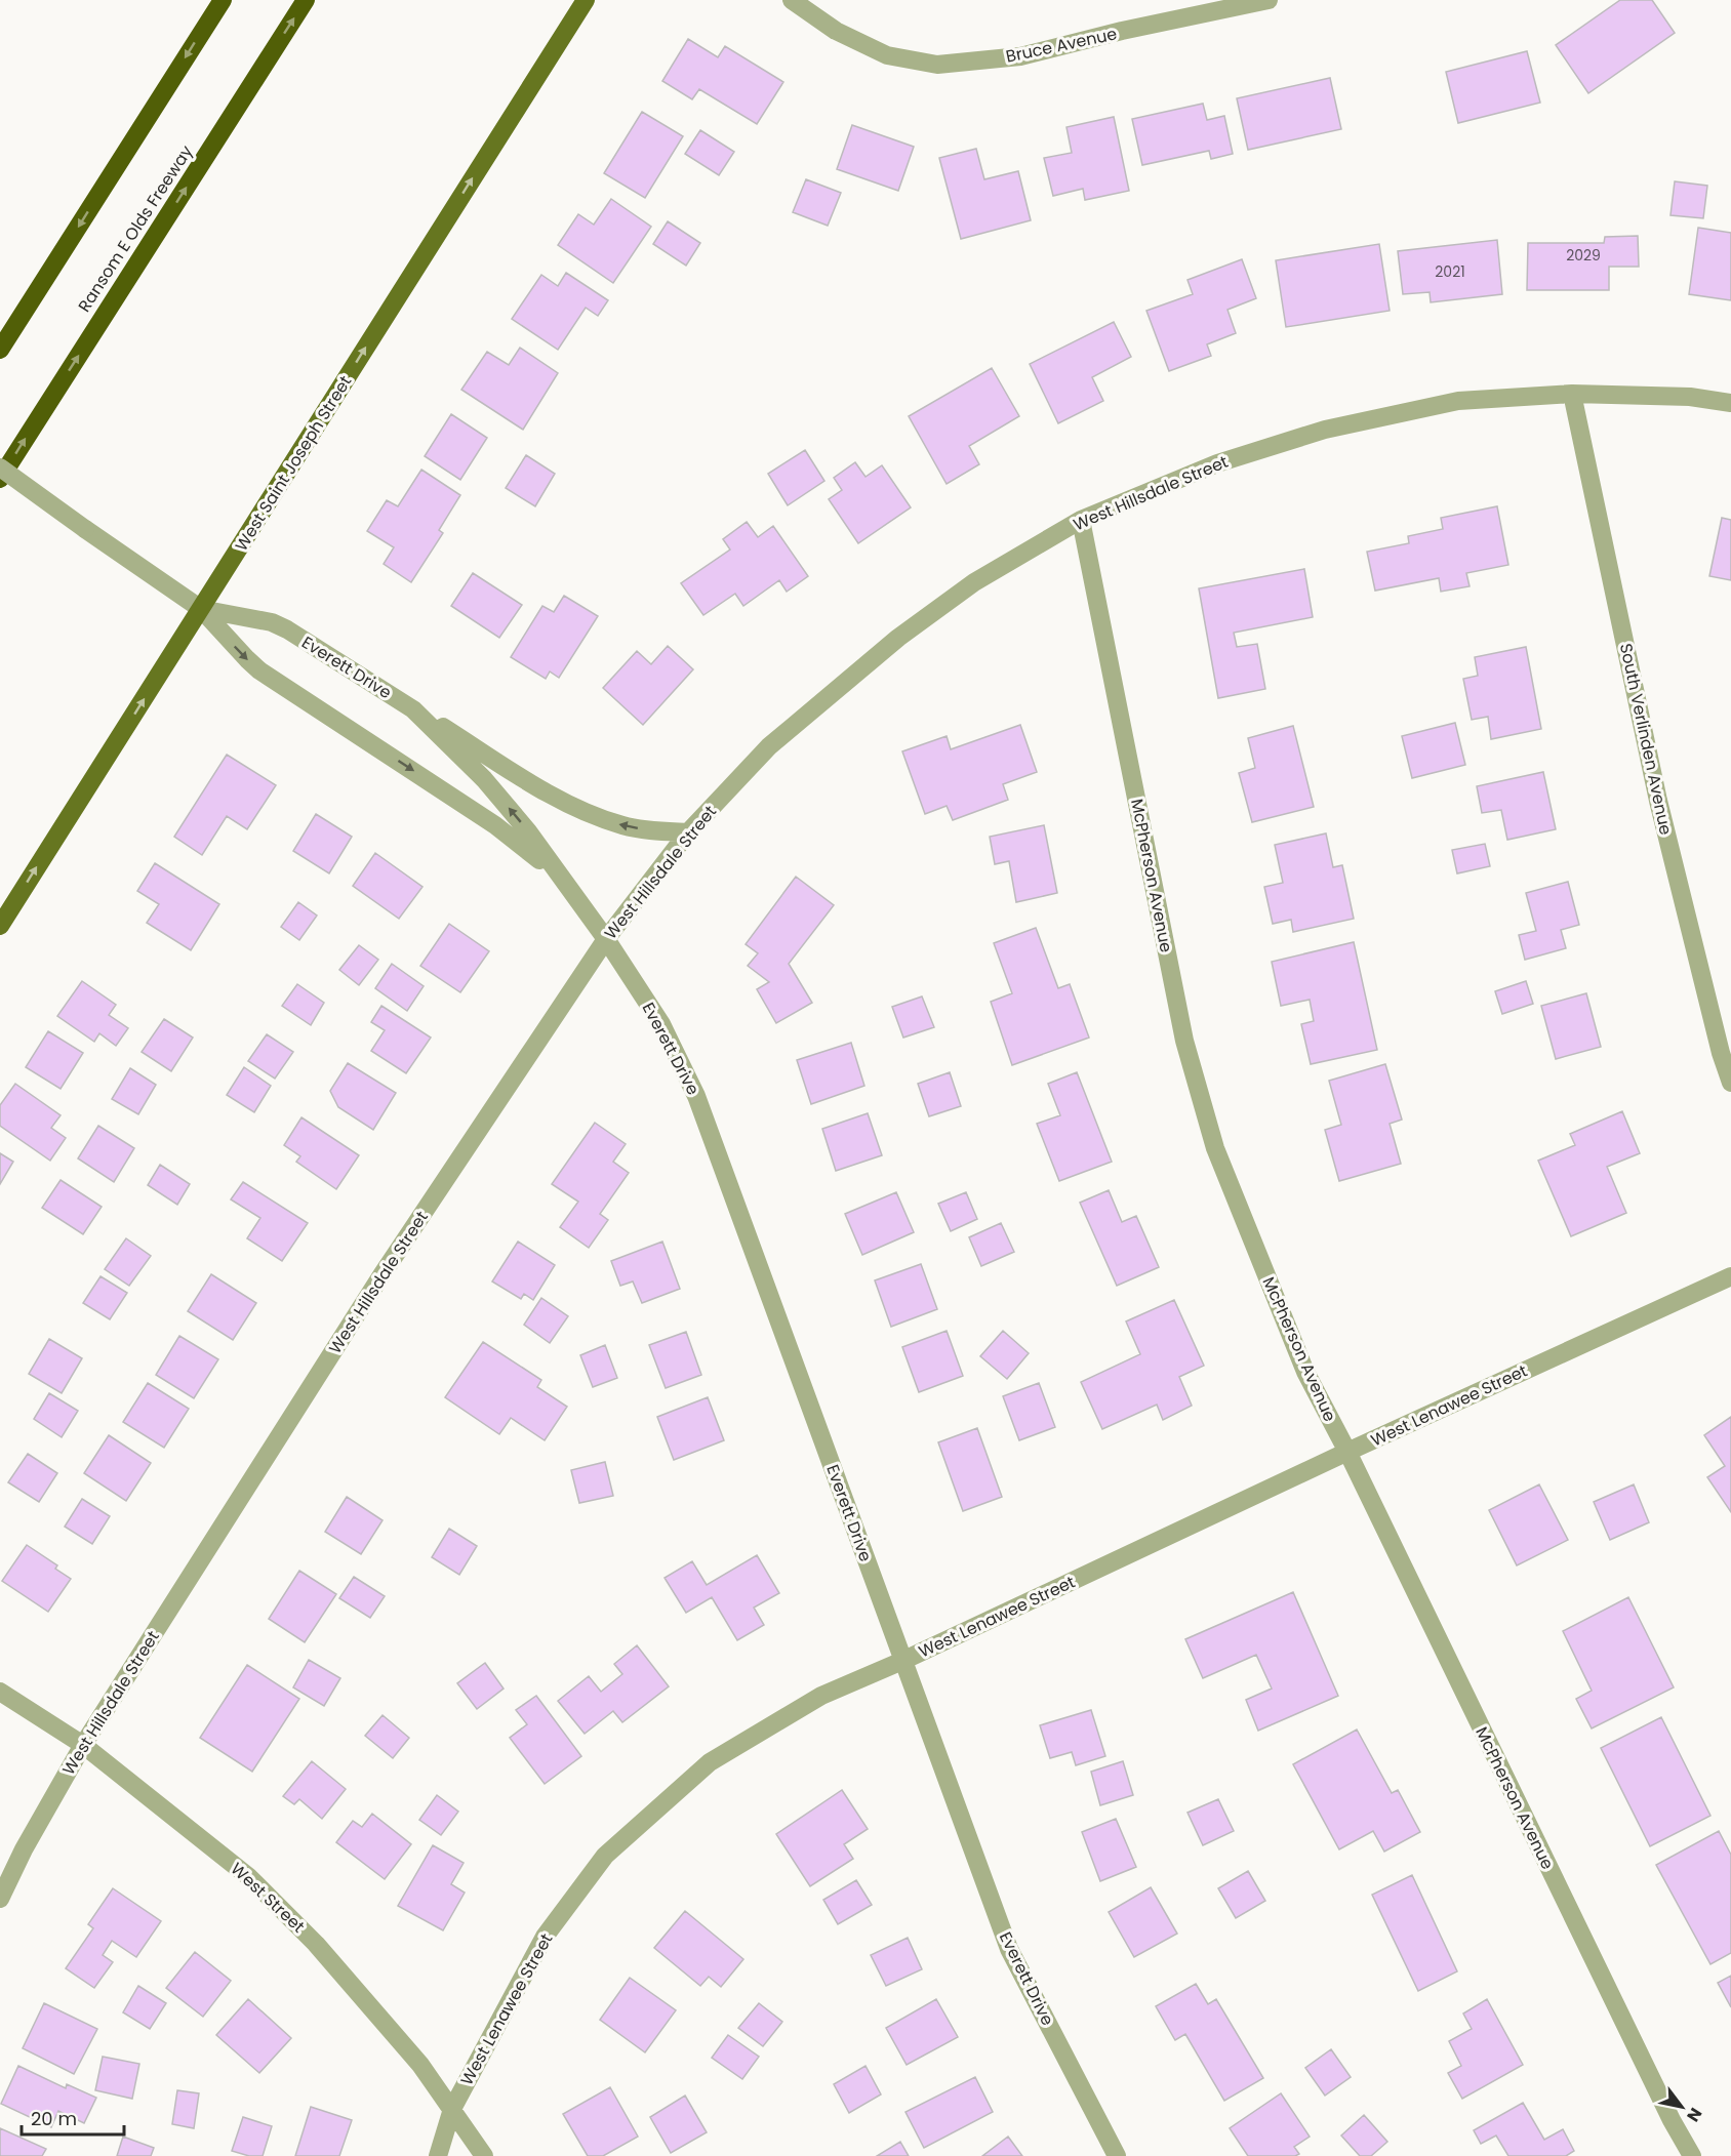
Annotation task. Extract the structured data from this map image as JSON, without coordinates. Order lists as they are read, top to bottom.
{
  "streets": {
    "highway": ["Ransom E Olds Freeway"],
    "main road": ["West Saint Joseph Street"],
    "street": [
      "Bruce Avenue",
      "West Hillsdale Street",
      "Everett Drive",
      "South Verlinden Avenue",
      "McPherson Avenue",
      "West Lenawee Street",
      "West Street"
    ]
  },
  "crossings": [
    ["West Saint Joseph Street", "Everett Drive"],
    ["West Hillsdale Street", "Everett Drive"],
    ["West Hillsdale Street", "South Verlinden Avenue"],
    ["West Hillsdale Street", "McPherson Avenue"],
    ["West Hillsdale Street", "West Street"],
    ["Everett Drive", "West Lenawee Street"],
    ["McPherson Avenue", "West Lenawee Street"],
    ["West Lenawee Street", "West Street"]
  ],
  "one_way": ["West Saint Joseph Street"],
  "house_numbers": ["2029", "2021"],
  "scale_bar": "20 m",
  "north": "bottom right"
}
